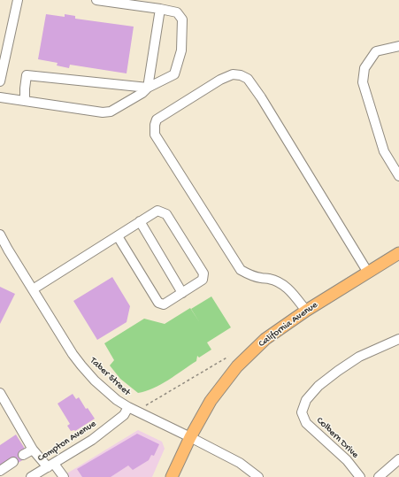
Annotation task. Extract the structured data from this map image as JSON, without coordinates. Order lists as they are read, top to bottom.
{
  "streets": {
    "main road": ["California Avenue"],
    "street": ["Taber Street", "Colbern Drive", "Compton Avenue"]
  },
  "crossings": [
    ["California Avenue", "Taber Street"],
    ["Taber Street", "Compton Avenue"]
  ]
}
